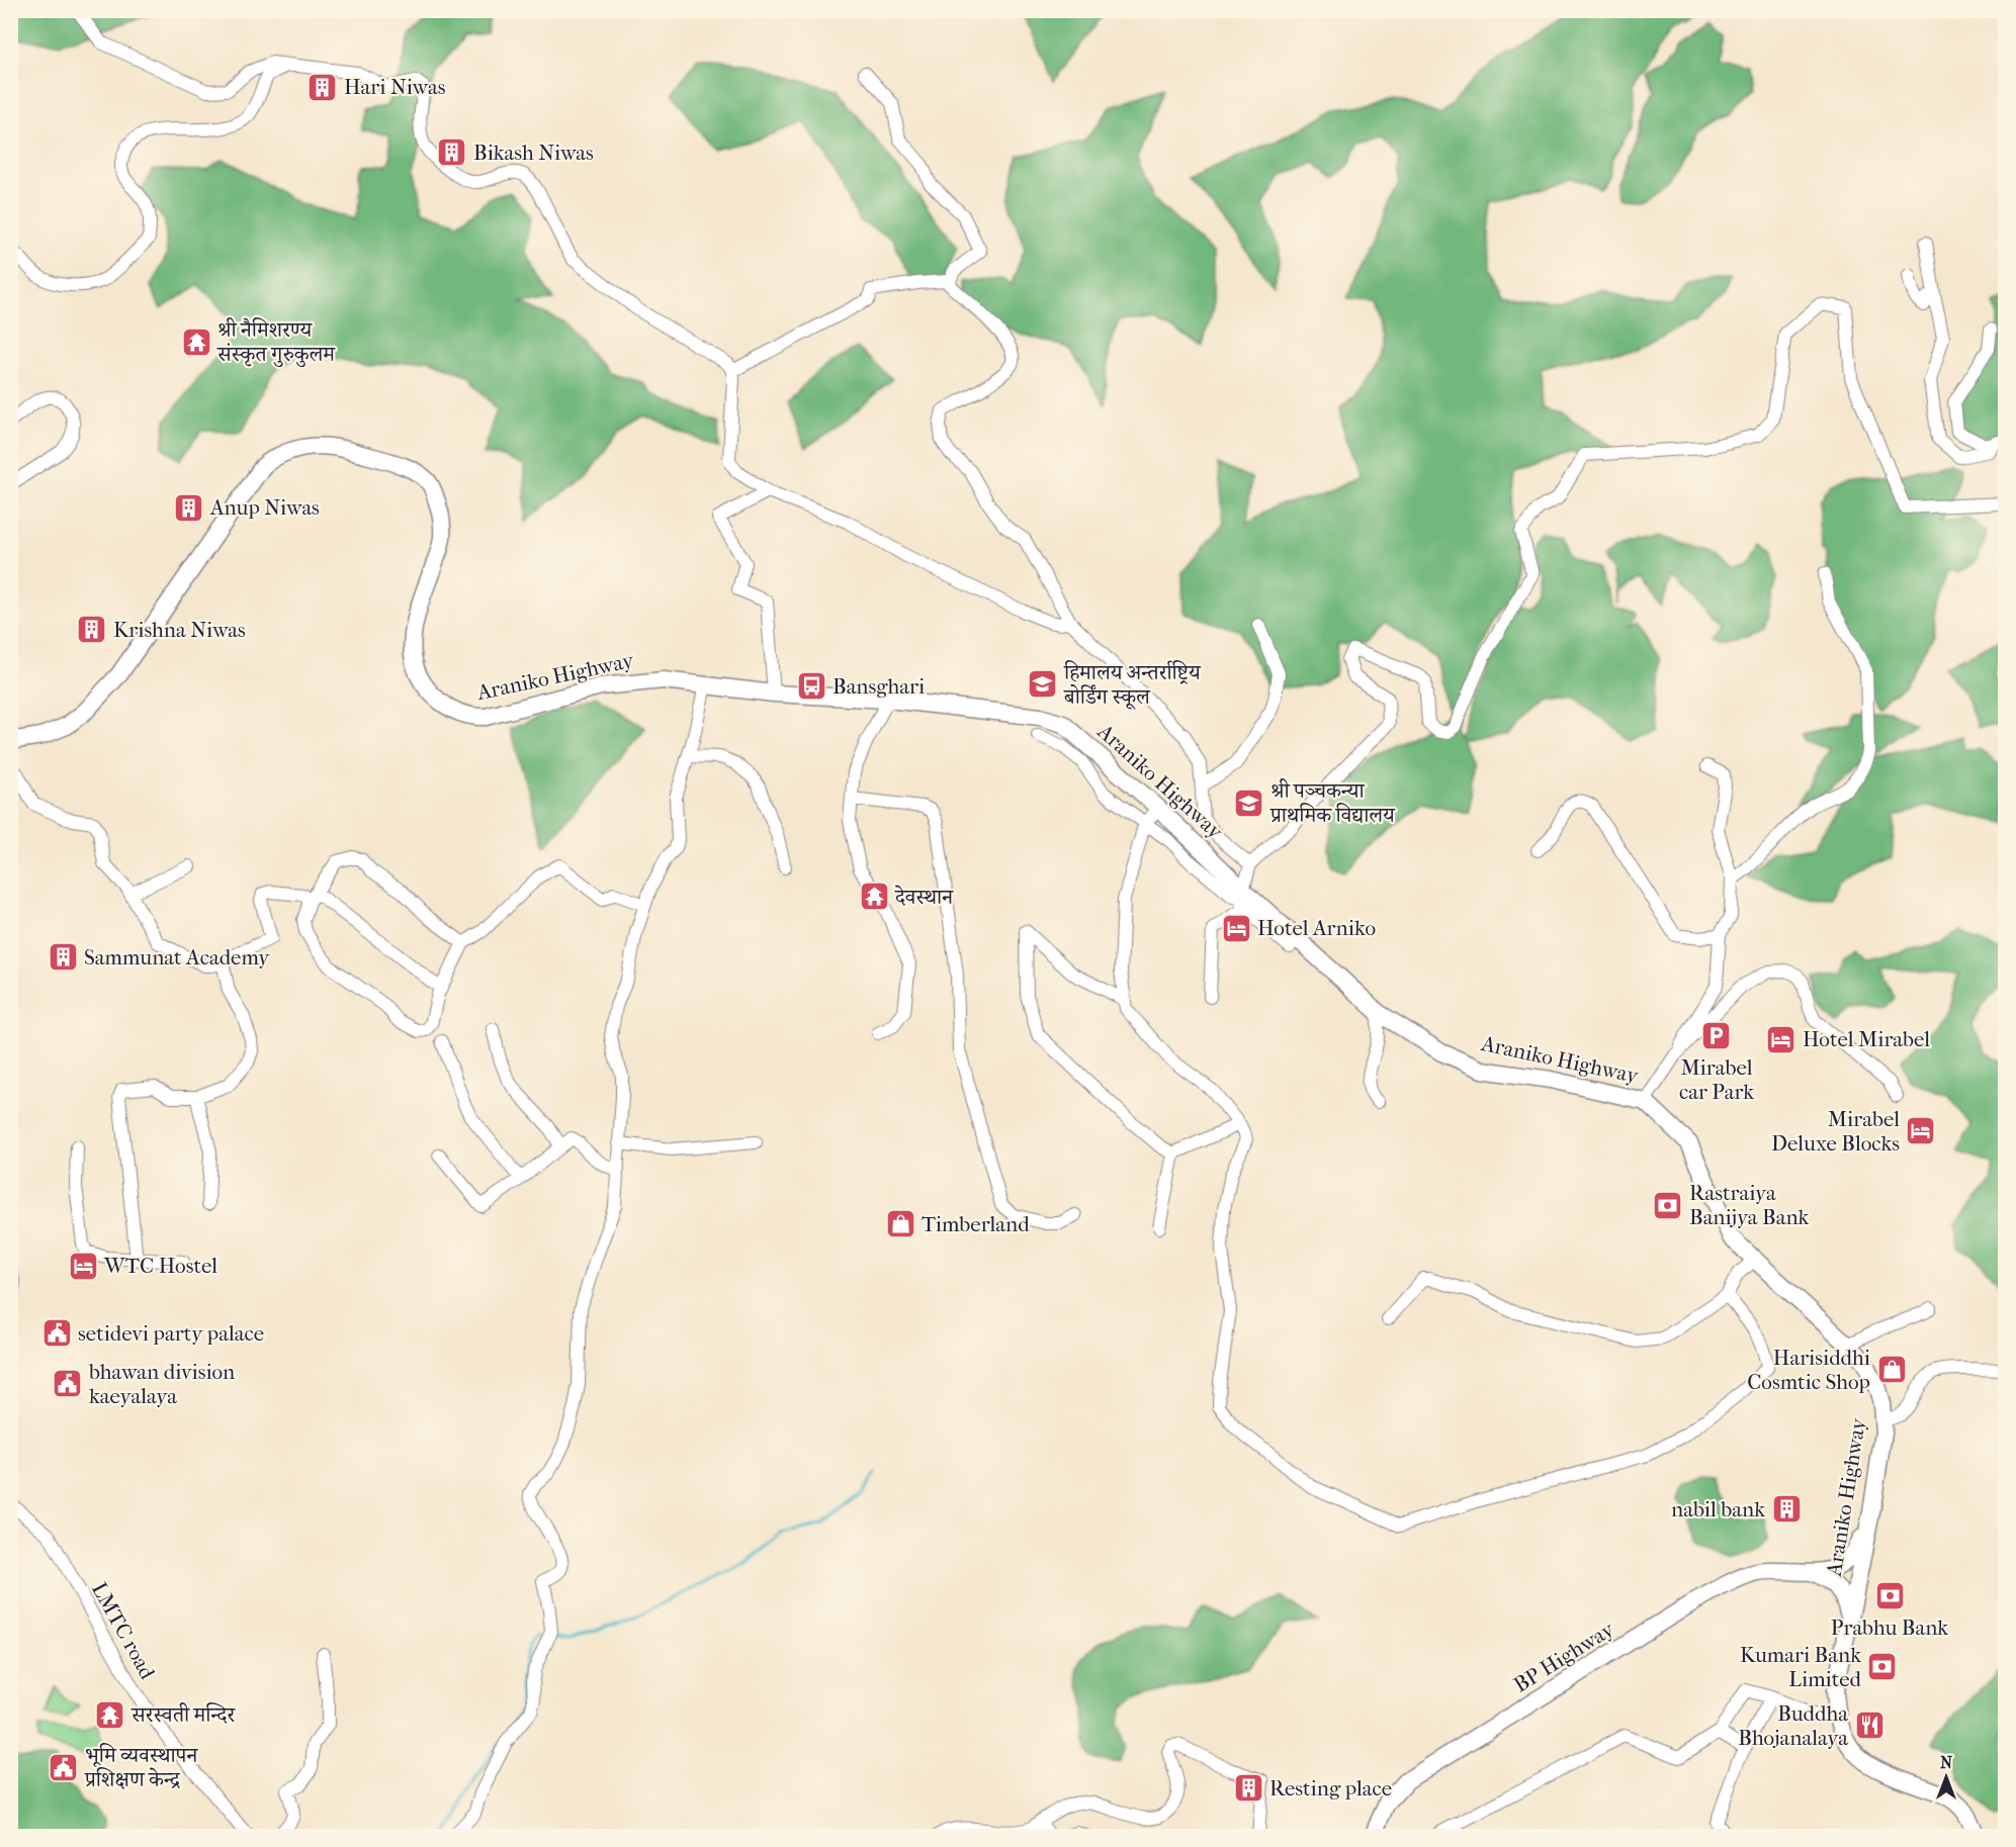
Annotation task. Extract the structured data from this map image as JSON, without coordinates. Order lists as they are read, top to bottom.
{
  "streets": {
    "highway": ["Araniko Highway", "BP Highway"],
    "street": ["LMTC road"]
  },
  "crossings": [
    ["Araniko Highway", "BP Highway"]
  ],
  "places": {
    "building": [
      "Hari Niwas",
      "Bikash Niwas",
      "Anup Niwas",
      "Krishna Niwas",
      "Sammunat Academy",
      "nabil bank",
      "Resting place"
    ],
    "temple": ["श्री नैमिशरण्य संस्कृत गुरुकुलम", "देवस्थान", "सरस्वती मन्दिर"],
    "school or university": ["हिमालय अन्तर्राष्ट्रिय बोर्डिंग स्कूल", "श्री पञ्चकन्या प्राथमिक विद्यालय"],
    "bus stop": ["Bansghari"],
    "hotel": [
      "Hotel Arniko",
      "Hotel Mirabel",
      "Mirabel Deluxe Blocks",
      "WTC Hostel"
    ],
    "parking": ["Mirabel car Park"],
    "bank": ["Rastraiya Banijya Bank", "Prabhu Bank", "Kumari Bank Limited"],
    "shop": ["Timberland", "Harisiddhi Cosmtic Shop"],
    "public building": ["setidevi party palace", "bhawan division kaeyalaya", "भूमि व्यवस्थापन प्रशिक्षण केन्द्र"],
    "restaurant": ["Buddha Bhojanalaya"]
  },
  "north": "top"
}
